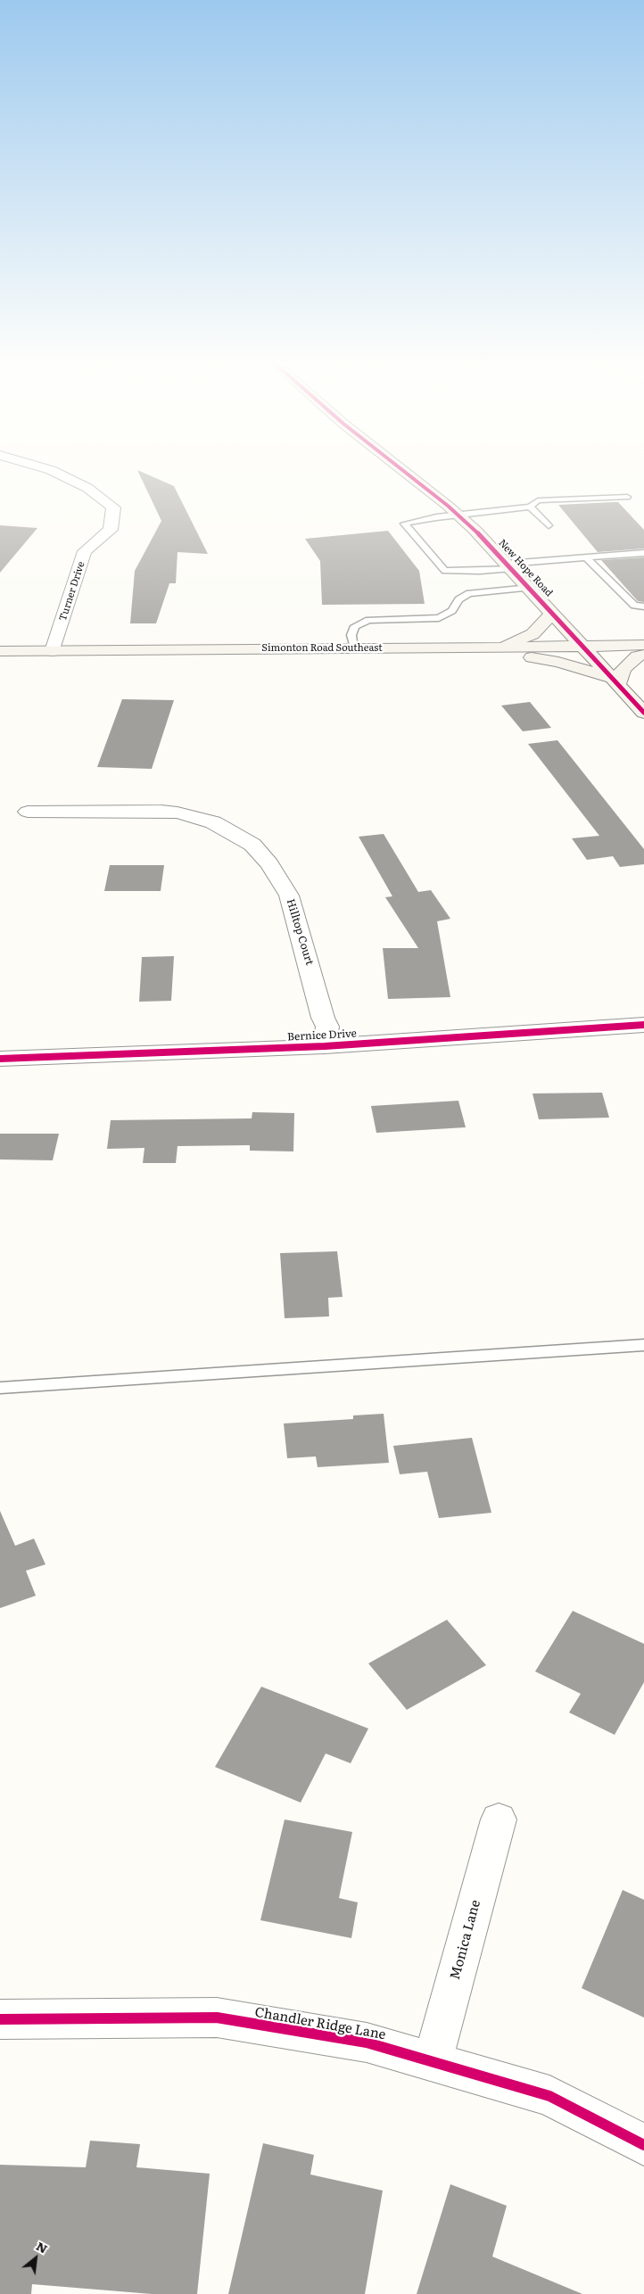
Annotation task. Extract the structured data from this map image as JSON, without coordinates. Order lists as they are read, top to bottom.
{
  "streets": {
    "street": [
      "New Hope Road",
      "Turner Drive",
      "Simonton Road Southeast",
      "Hilltop Court",
      "Bernice Drive",
      "Monica Lane",
      "Chandler Ridge Lane"
    ]
  },
  "crossings": [
    ["New Hope Road", "Simonton Road Southeast"],
    ["Turner Drive", "Simonton Road Southeast"],
    ["Hilltop Court", "Bernice Drive"],
    ["Monica Lane", "Chandler Ridge Lane"]
  ],
  "north": "top right"
}
